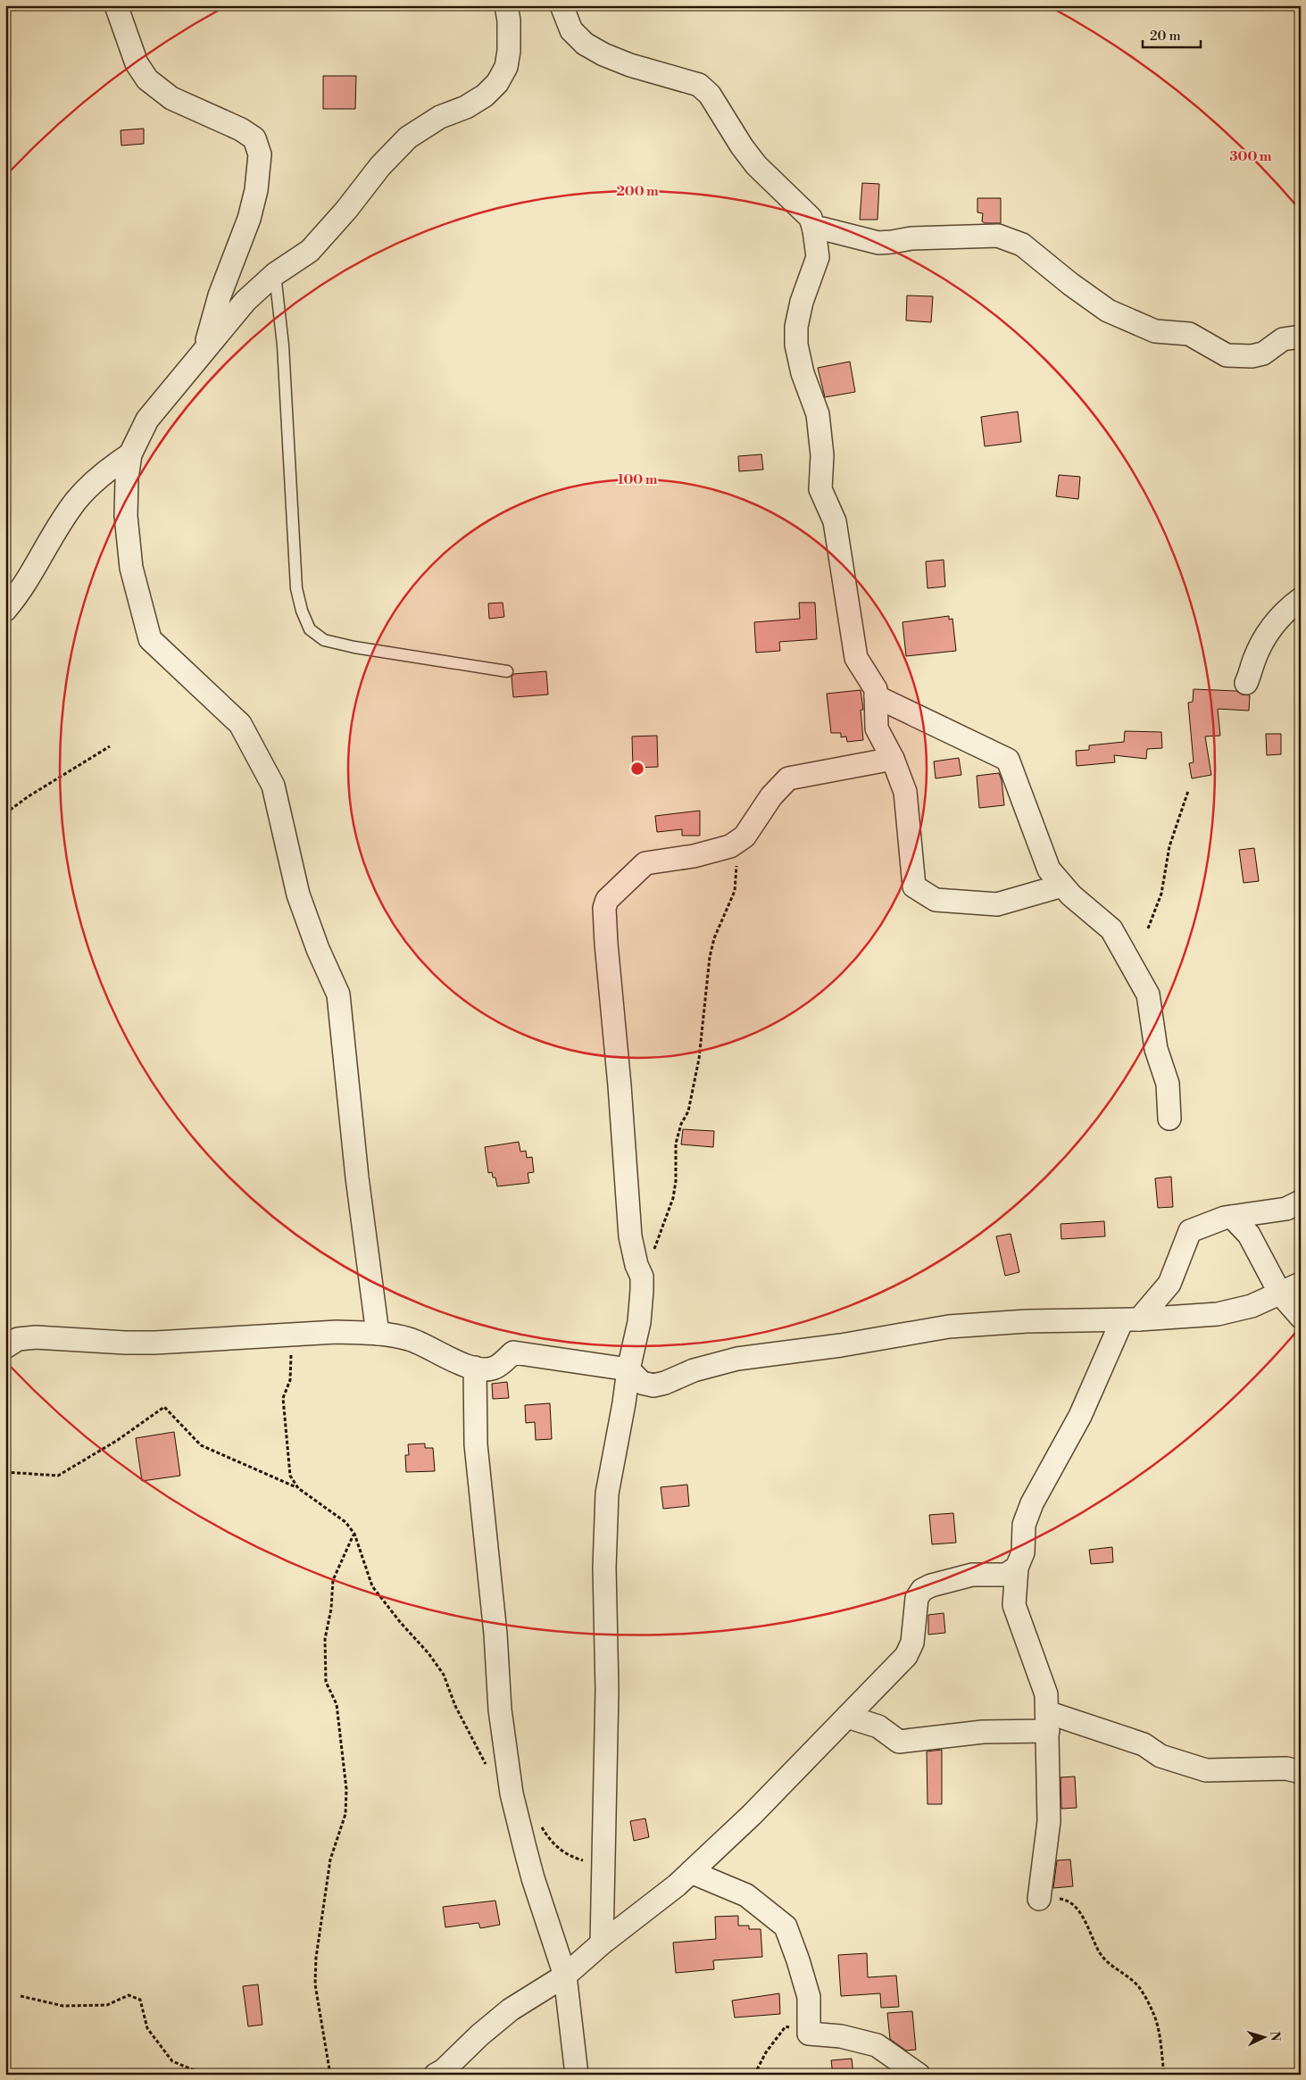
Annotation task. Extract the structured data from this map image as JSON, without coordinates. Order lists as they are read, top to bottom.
{
  "scale_bar": "20 m",
  "north": "right",
  "rings": ["300 m", "200 m", "100 m"]
}
